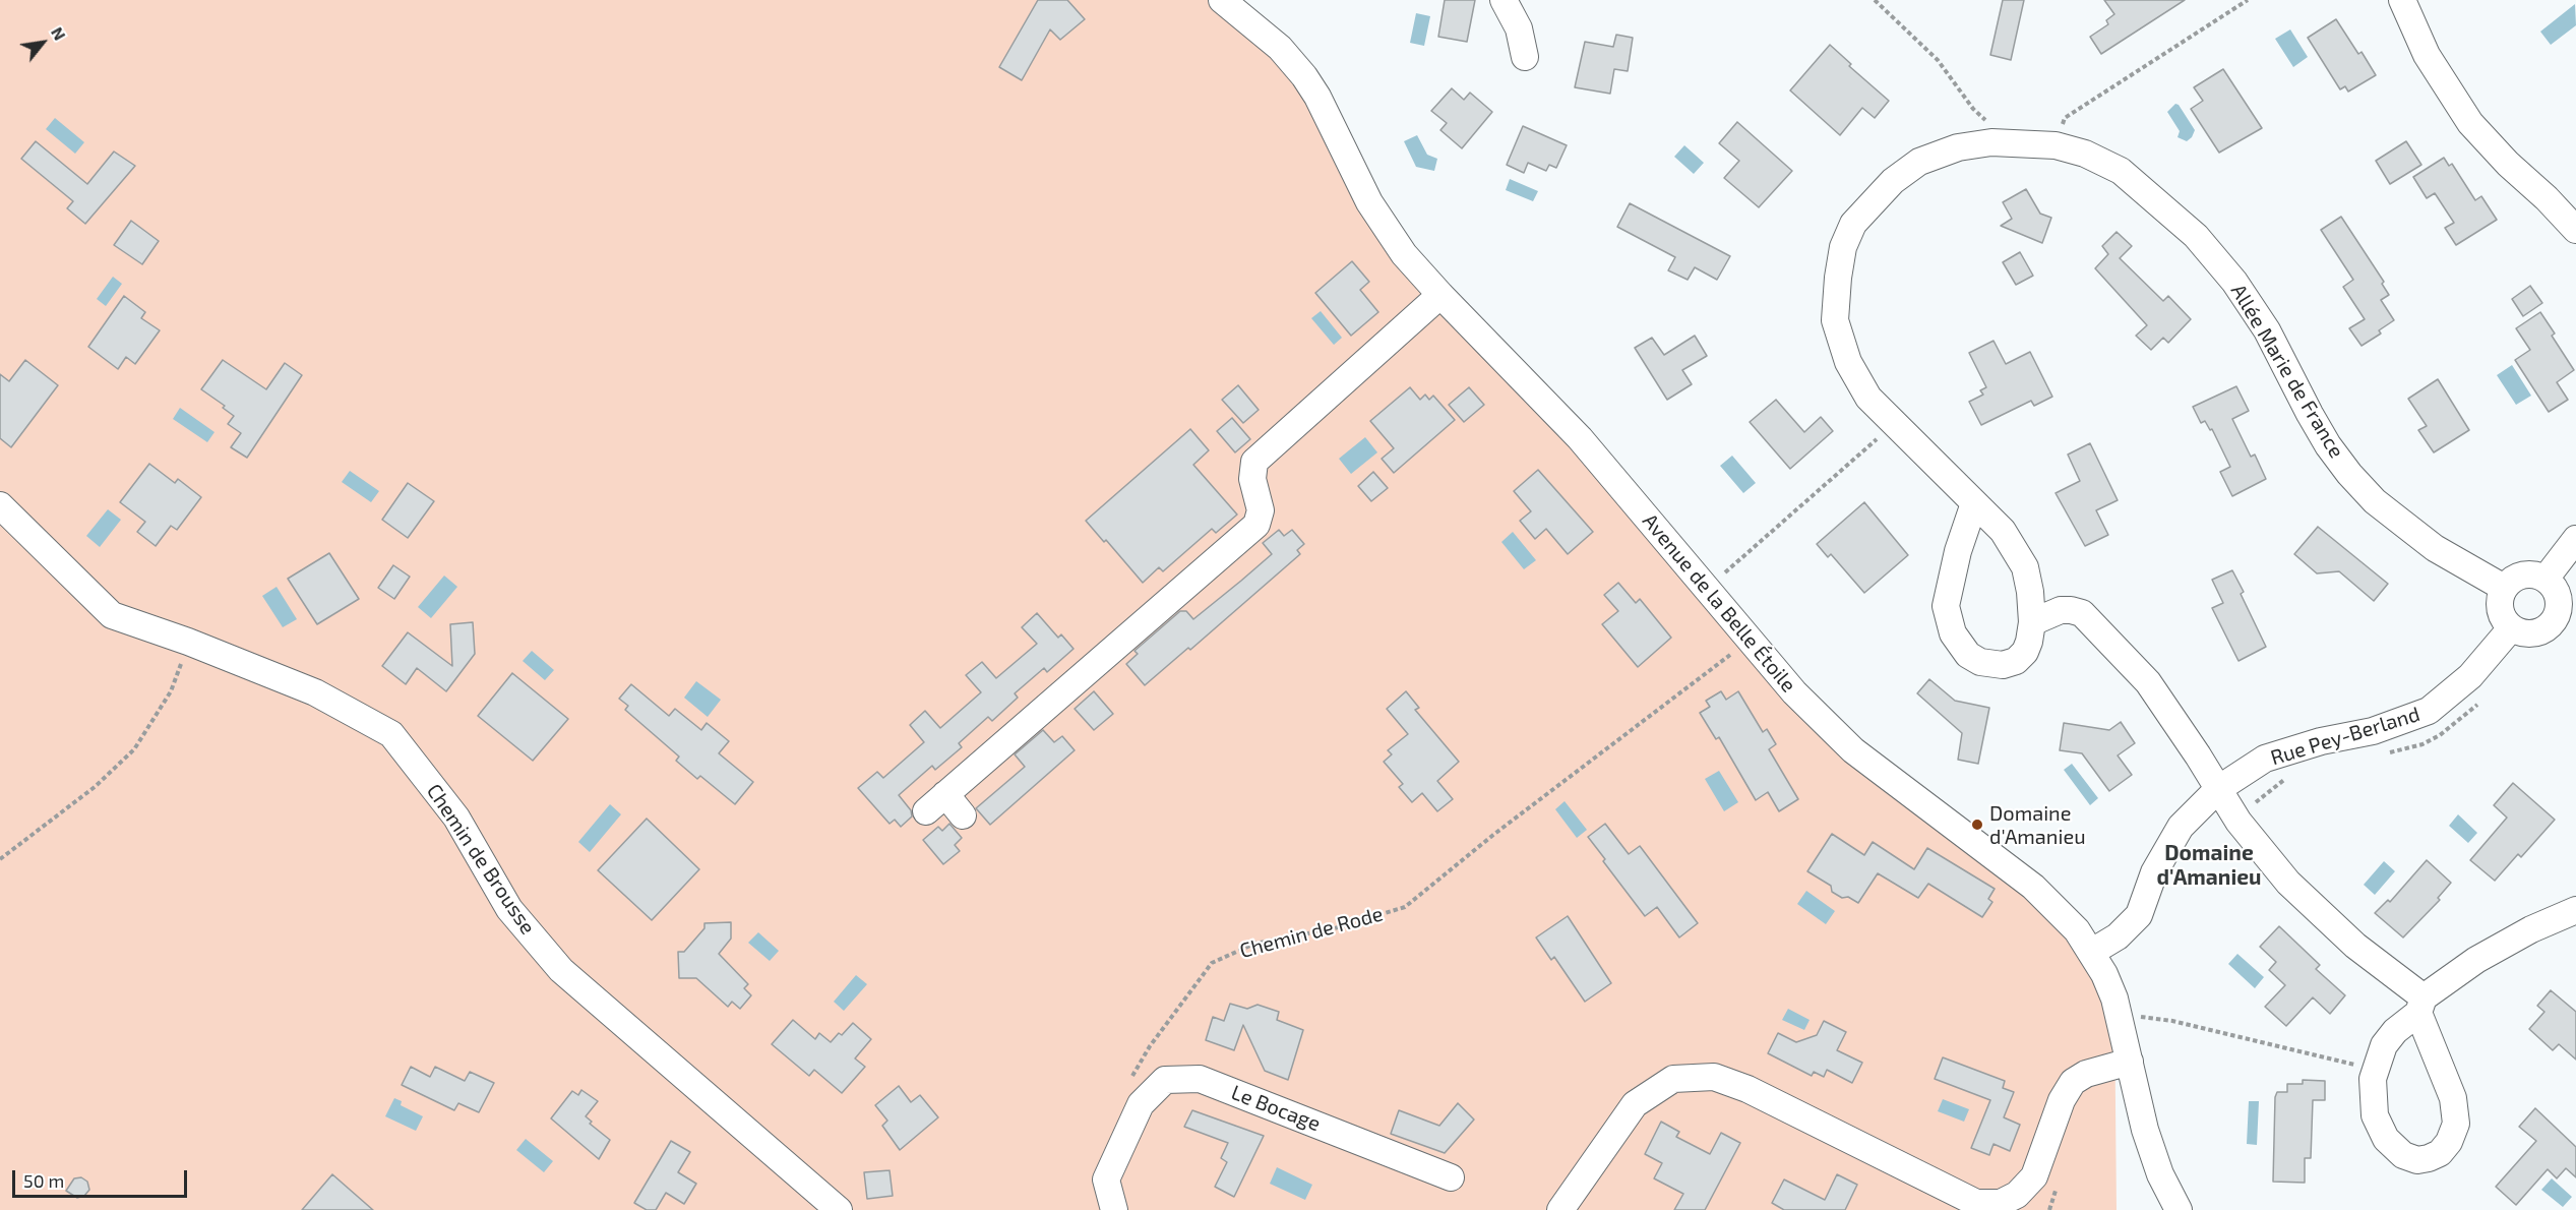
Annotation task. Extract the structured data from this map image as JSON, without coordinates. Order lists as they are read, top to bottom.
{
  "streets": {
    "street": [
      "Allée Marie de France",
      "Avenue de la Belle Étoile",
      "Rue Pey-Berland",
      "Chemin de Brousse",
      "Le Bocage"
    ],
    "path": ["Chemin de Rode"]
  },
  "crossings": [
    ["Allée Marie de France", "Rue Pey-Berland"],
    ["Avenue de la Belle Étoile", "Rue Pey-Berland"],
    ["Avenue de la Belle Étoile", "Chemin de Rode"]
  ],
  "districts": ["Domaine d'Amanieu"],
  "places": ["Domaine d'Amanieu"],
  "scale_bar": "50 m",
  "north": "top right"
}
